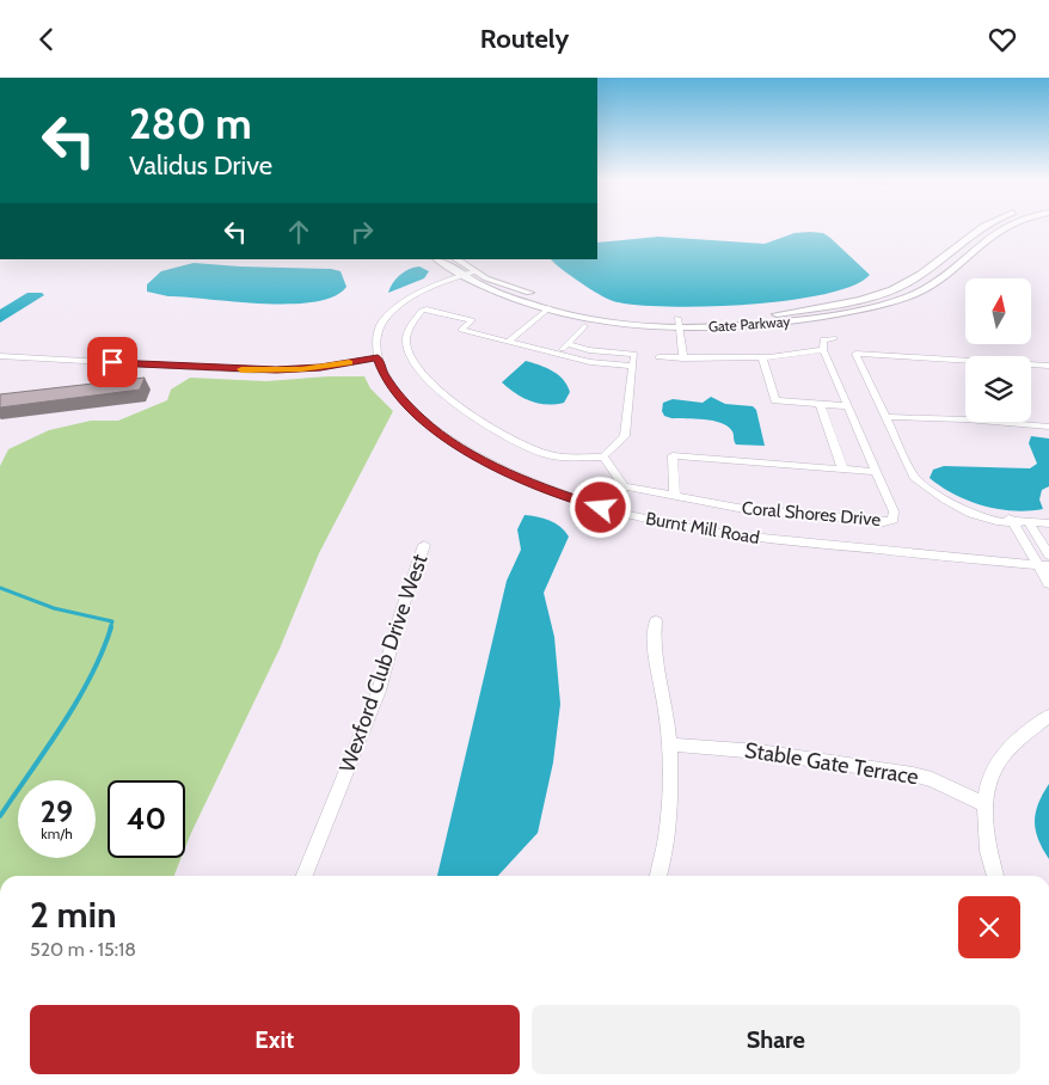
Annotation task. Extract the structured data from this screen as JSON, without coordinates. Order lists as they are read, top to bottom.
{
  "streets": {
    "main road": ["Gate Parkway"],
    "street": [
      "Coral Shores Drive",
      "Burnt Mill Road",
      "Wexford Club Drive West",
      "Stable Gate Terrace"
    ]
  },
  "north": "top",
  "page": {
    "header": "Routely",
    "turn": ["280 m", "Validus Drive"],
    "speed": "29 km/h",
    "limit": "40",
    "heading": ["2 min", "520 m · 15:18"],
    "buttons": ["Exit", "Share"]
  }
}
